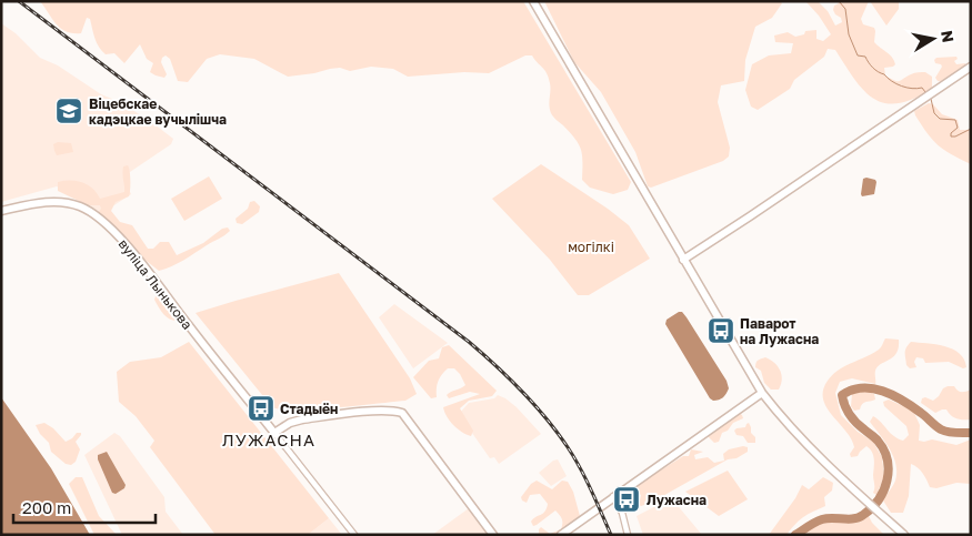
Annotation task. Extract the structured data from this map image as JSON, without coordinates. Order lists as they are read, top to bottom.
{
  "streets": {
    "street": ["вуліца Лынькова"]
  },
  "districts": ["ЛУЖАСНА"],
  "parks": ["могілкі"],
  "places": {
    "school or university": ["Віцебскае кадэцкае вучылішча"],
    "bus stop": ["Паварот на Лужасна", "Стадыён", "Лужасна"]
  },
  "scale_bar": "200 m",
  "north": "right"
}
